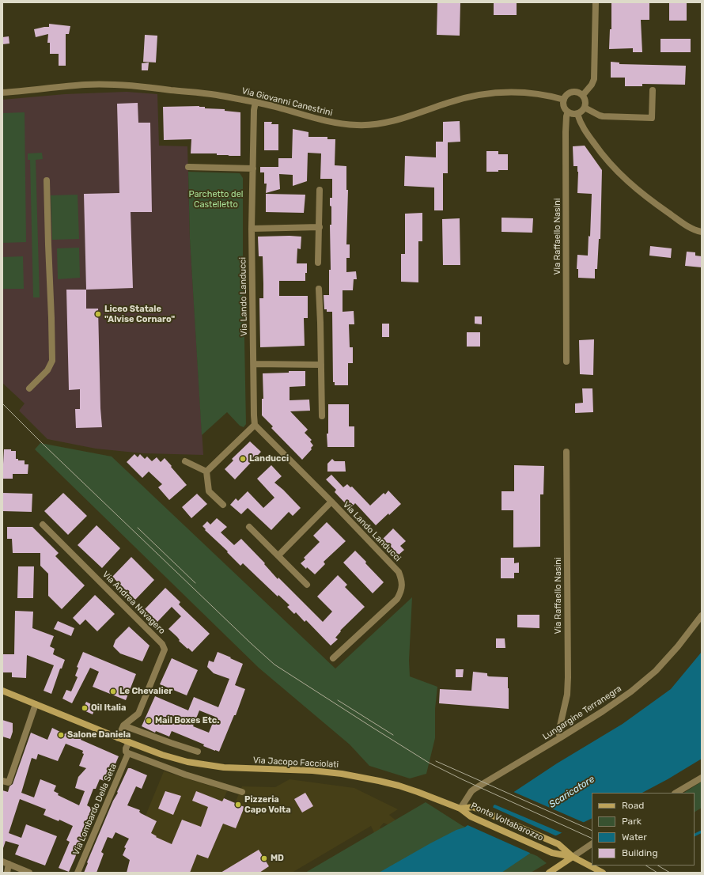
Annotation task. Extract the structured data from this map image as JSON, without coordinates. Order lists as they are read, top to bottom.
{
  "streets": {
    "main road": ["Via Jacopo Facciolati", "Ponte Voltabarozzo"],
    "street": [
      "Via Giovanni Canestrini",
      "Via Raffaello Nasini",
      "Via Lando Landucci",
      "Via Andrea Navagero",
      "Lungargine Terranegra",
      "Via Lombardo Della Seta"
    ]
  },
  "crossings": [
    ["Via Giovanni Canestrini", "Via Raffaello Nasini"],
    ["Via Giovanni Canestrini", "Via Lando Landucci"],
    ["Via Raffaello Nasini", "Lungargine Terranegra"],
    ["Lungargine Terranegra", "Via Jacopo Facciolati"],
    ["Lungargine Terranegra", "Ponte Voltabarozzo"],
    ["Via Jacopo Facciolati", "Ponte Voltabarozzo"]
  ],
  "water": ["Scaricatore"],
  "parks": ["Parchetto del Castelletto"],
  "places": [
    "Liceo Statale \"Alvise Cornaro\"",
    "Landucci",
    "Le Chevalier",
    "Oil Italia",
    "Mail Boxes Etc.",
    "Salone Daniela",
    "Pizzeria Capo Volta",
    "MD"
  ],
  "legend": [
    "Road",
    "Park",
    "Water",
    "Building"
  ]
}
